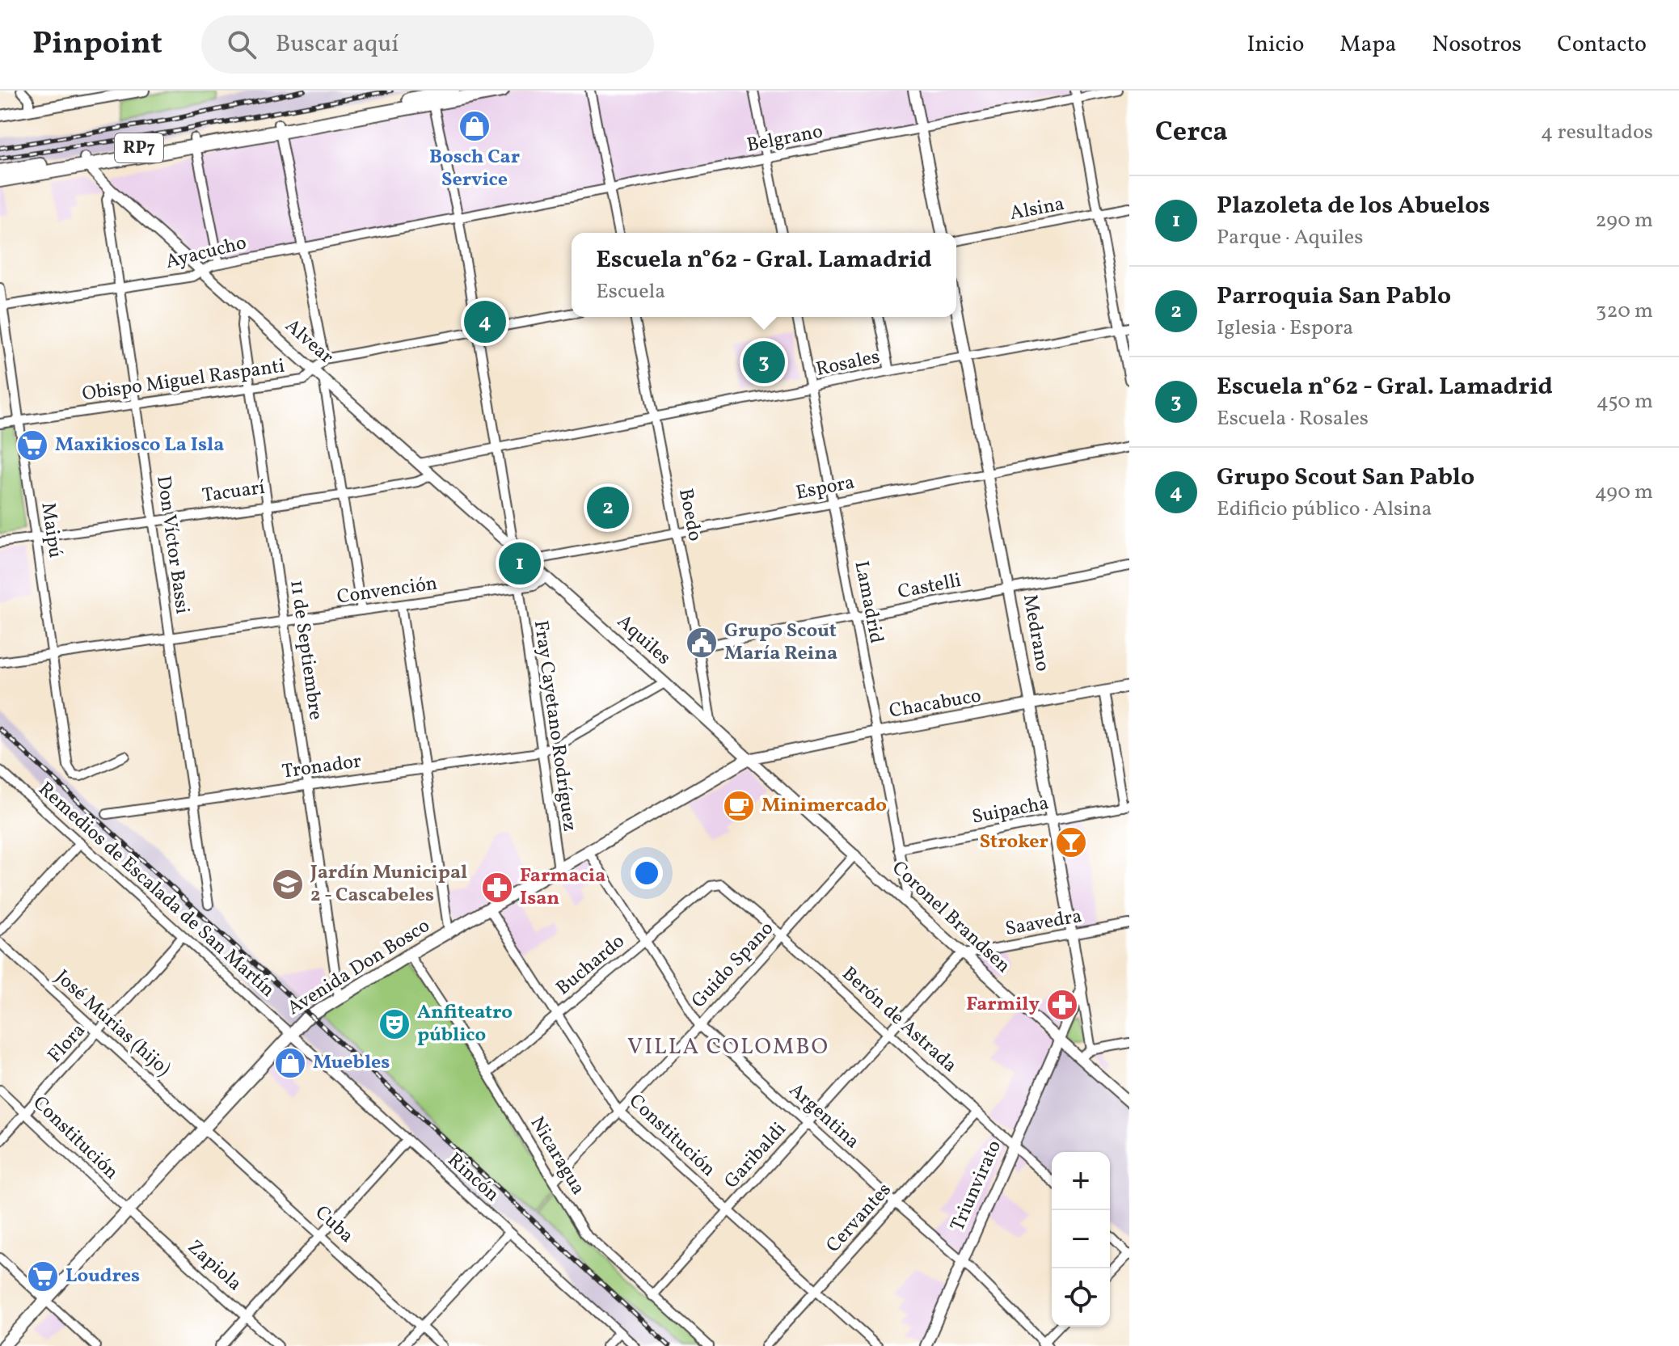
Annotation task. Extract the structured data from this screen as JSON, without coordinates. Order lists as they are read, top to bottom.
{
  "streets": {
    "main road": ["RP7", "Avenida Don Bosco"],
    "street": [
      "Belgrano",
      "Alsina",
      "Ayacucho",
      "Alvear",
      "Rosales",
      "Obispo Miguel Raspanti",
      "Espora",
      "Tacuarí",
      "Boedo",
      "Maipú",
      "Don Víctor Bassi",
      "Castelli",
      "Convención",
      "Lamadrid",
      "Medrano",
      "Aquiles",
      "11 de Septiembre",
      "Chacabuco",
      "Fray Cayetano Rodríguez",
      "Tronador",
      "Suipacha",
      "Remedios de Escalada de San Martín",
      "Coronel Brandsen",
      "Saavedra",
      "Buchardo",
      "Guido Spano",
      "Berón de Astrada",
      "José Murias (hijo)",
      "Flora",
      "Argentina",
      "Constitución",
      "Nicaragua",
      "Garibaldi",
      "Rincón",
      "Triunvirato",
      "Cervantes",
      "Cuba",
      "Zapiola"
    ]
  },
  "crossings": [
    ["Belgrano", "Ayacucho"],
    ["RP7", "Alvear"],
    ["Ayacucho", "Alvear"],
    ["Ayacucho", "Maipú"],
    ["Ayacucho", "Don Víctor Bassi"],
    ["Alvear", "Obispo Miguel Raspanti"],
    ["Alvear", "Tacuarí"],
    ["Alvear", "Don Víctor Bassi"],
    ["Alvear", "Aquiles"],
    ["Alvear", "11 de Septiembre"],
    ["Rosales", "Boedo"],
    ["Rosales", "Lamadrid"],
    ["Rosales", "Medrano"],
    ["Obispo Miguel Raspanti", "Maipú"],
    ["Obispo Miguel Raspanti", "Don Víctor Bassi"],
    ["Obispo Miguel Raspanti", "11 de Septiembre"],
    ["Espora", "Boedo"],
    ["Espora", "Lamadrid"],
    ["Espora", "Medrano"],
    ["Espora", "Aquiles"],
    ["Tacuarí", "Maipú"],
    ["Tacuarí", "Don Víctor Bassi"],
    ["Tacuarí", "11 de Septiembre"],
    ["Boedo", "Castelli"],
    ["Boedo", "Aquiles"],
    ["Maipú", "Convención"],
    ["Don Víctor Bassi", "Convención"],
    ["Don Víctor Bassi", "Tronador"],
    ["Castelli", "Lamadrid"],
    ["Castelli", "Medrano"],
    ["Convención", "Aquiles"],
    ["Convención", "11 de Septiembre"],
    ["Convención", "Fray Cayetano Rodríguez"],
    ["Lamadrid", "Chacabuco"],
    ["Lamadrid", "Suipacha"],
    ["Lamadrid", "Coronel Brandsen"],
    ["Medrano", "Chacabuco"],
    ["Medrano", "Suipacha"],
    ["Medrano", "Saavedra"],
    ["Aquiles", "Chacabuco"],
    ["Aquiles", "Coronel Brandsen"],
    ["Aquiles", "Avenida Don Bosco"],
    ["11 de Septiembre", "Tronador"],
    ["11 de Septiembre", "Avenida Don Bosco"],
    ["Chacabuco", "Coronel Brandsen"],
    ["Chacabuco", "Avenida Don Bosco"],
    ["Fray Cayetano Rodríguez", "Tronador"],
    ["Fray Cayetano Rodríguez", "Avenida Don Bosco"],
    ["Remedios de Escalada de San Martín", "Avenida Don Bosco"],
    ["Remedios de Escalada de San Martín", "Flora"],
    ["Remedios de Escalada de San Martín", "Rincón"],
    ["Coronel Brandsen", "Saavedra"],
    ["Coronel Brandsen", "Guido Spano"],
    ["Coronel Brandsen", "Avenida Don Bosco"],
    ["Coronel Brandsen", "Garibaldi"],
    ["Coronel Brandsen", "Triunvirato"],
    ["Saavedra", "Garibaldi"],
    ["Buchardo", "Berón de Astrada"],
    ["Buchardo", "Argentina"],
    ["Buchardo", "Constitución"],
    ["Buchardo", "Nicaragua"],
    ["Guido Spano", "Berón de Astrada"],
    ["Guido Spano", "Argentina"],
    ["Guido Spano", "Constitución"],
    ["Guido Spano", "Nicaragua"],
    ["Avenida Don Bosco", "José Murias (hijo)"],
    ["Avenida Don Bosco", "Argentina"],
    ["Avenida Don Bosco", "Constitución"],
    ["Avenida Don Bosco", "Nicaragua"],
    ["Avenida Don Bosco", "Rincón"],
    ["Avenida Don Bosco", "Cuba"],
    ["Avenida Don Bosco", "Zapiola"],
    ["Berón de Astrada", "Garibaldi"],
    ["Berón de Astrada", "Triunvirato"],
    ["Berón de Astrada", "Cervantes"],
    ["José Murias (hijo)", "Flora"],
    ["José Murias (hijo)", "Cuba"],
    ["Flora", "Constitución"],
    ["Argentina", "Garibaldi"],
    ["Argentina", "Triunvirato"],
    ["Argentina", "Cervantes"],
    ["Constitución", "Garibaldi"],
    ["Constitución", "Cervantes"],
    ["Constitución", "Zapiola"],
    ["Nicaragua", "Garibaldi"]
  ],
  "districts": ["VILLA COLOMBO"],
  "places": {
    "shop": ["Bosch Car Service", "Muebles"],
    "supermarket": ["Maxikiosco La Isla", "Loudres"],
    "public building": ["Grupo Scout María Reina"],
    "cafe": ["Minimercado"],
    "bar": ["Stroker"],
    "school or university": ["Jardín Municipal 2 - Cascabeles"],
    "pharmacy": ["Farmacia Isan", "Farmily"],
    "theatre": ["Anfiteatro público"]
  },
  "page": {
    "header": "Pinpoint",
    "search": "Buscar aquí",
    "nav": [
      "Inicio",
      "Mapa",
      "Nosotros",
      "Contacto"
    ],
    "heading": ["Cerca", "4 resultados"],
    "list": [
      {
        "mark": "1",
        "name": "Plazoleta de los Abuelos",
        "note": "Parque · Aquiles",
        "value": "290 m"
      },
      {
        "mark": "2",
        "name": "Parroquia San Pablo",
        "note": "Iglesia · Espora",
        "value": "320 m"
      },
      {
        "mark": "3",
        "name": "Escuela n°62 - Gral. Lamadrid",
        "note": "Escuela · Rosales",
        "value": "450 m"
      },
      {
        "mark": "4",
        "name": "Grupo Scout San Pablo",
        "note": "Edificio público · Alsina",
        "value": "490 m"
      }
    ],
    "popup": ["Escuela n°62 - Gral. Lamadrid", "Escuela"],
    "pins": [
      "4",
      "3",
      "2",
      "1"
    ],
    "map_buttons": ["+", "−"]
  }
}
